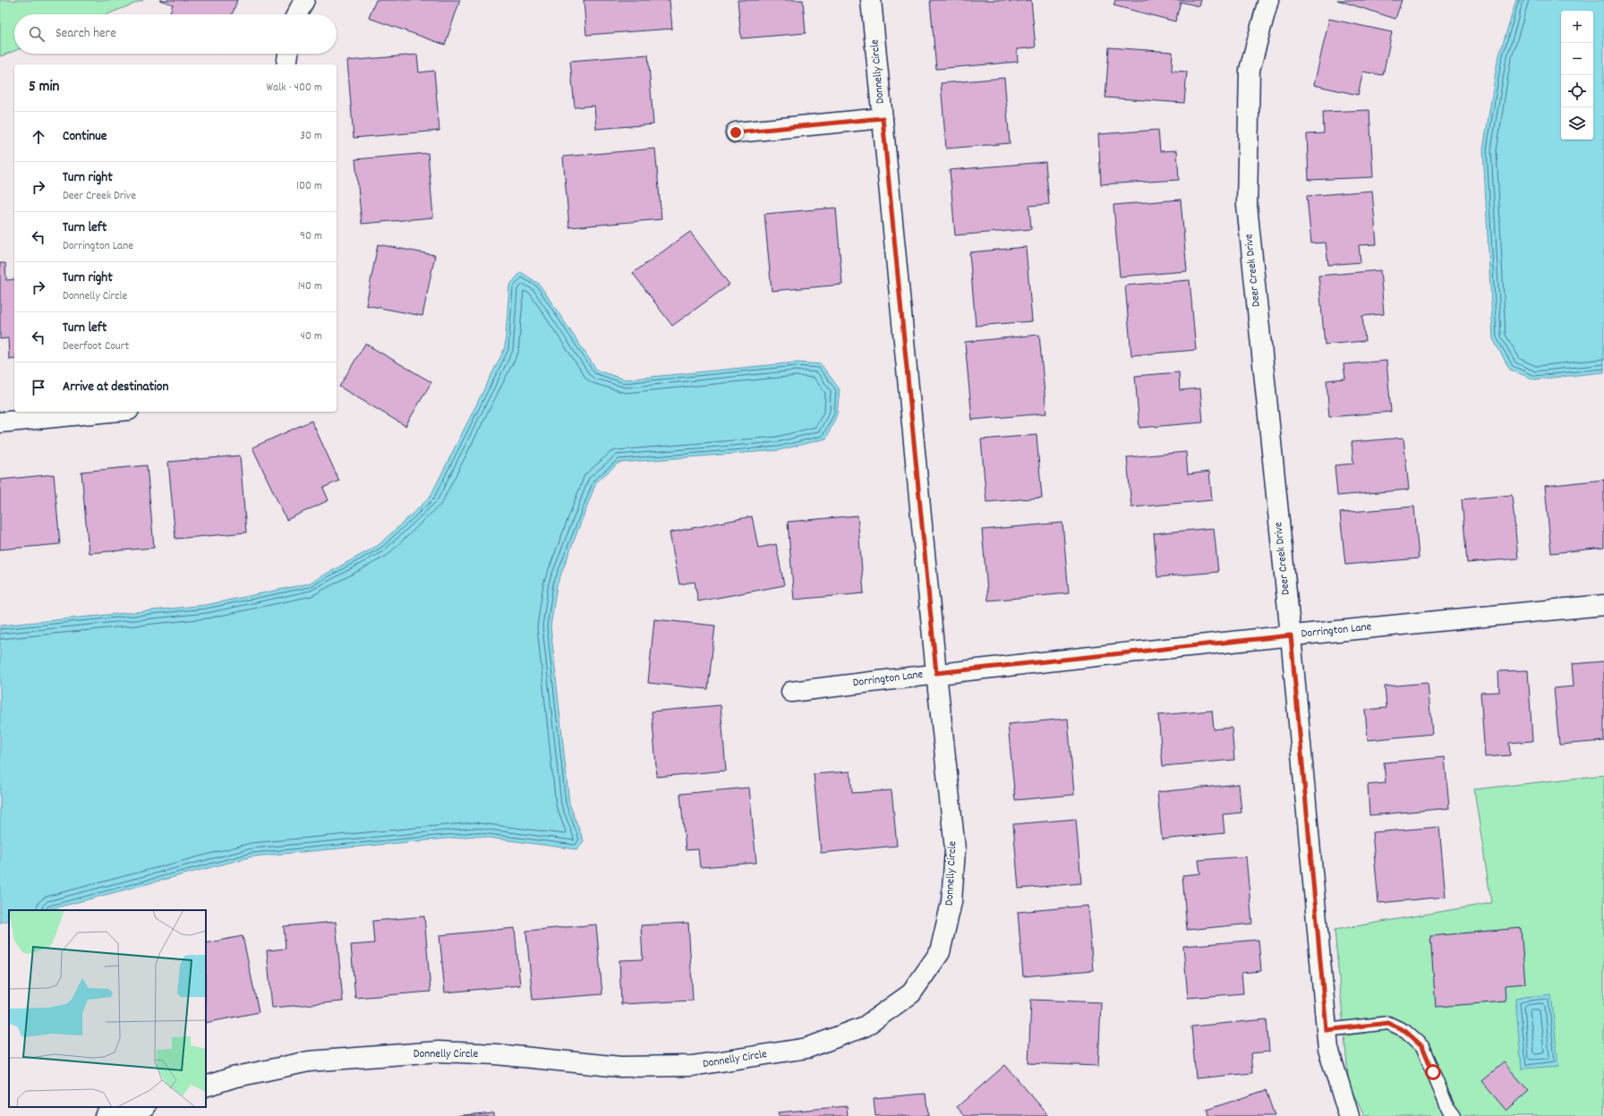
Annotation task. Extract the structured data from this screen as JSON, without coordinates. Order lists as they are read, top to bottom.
{
  "streets": {
    "street": ["Donnelly Circle", "Deer Creek Drive", "Dorrington Lane"]
  },
  "crossings": [
    ["Donnelly Circle", "Dorrington Lane"],
    ["Deer Creek Drive", "Dorrington Lane"]
  ],
  "page": {
    "map_buttons": ["+", "−"],
    "search": "Search here",
    "heading": ["5 min", "Walk · 400 m"],
    "list": [
      ["Continue", "30 m"],
      ["Turn right", "Deer Creek Drive", "100 m"],
      ["Turn left", "Dorrington Lane", "90 m"],
      ["Turn right", "Donnelly Circle", "140 m"],
      ["Turn left", "Deerfoot Court", "40 m"],
      "Arrive at destination"
    ]
  }
}
